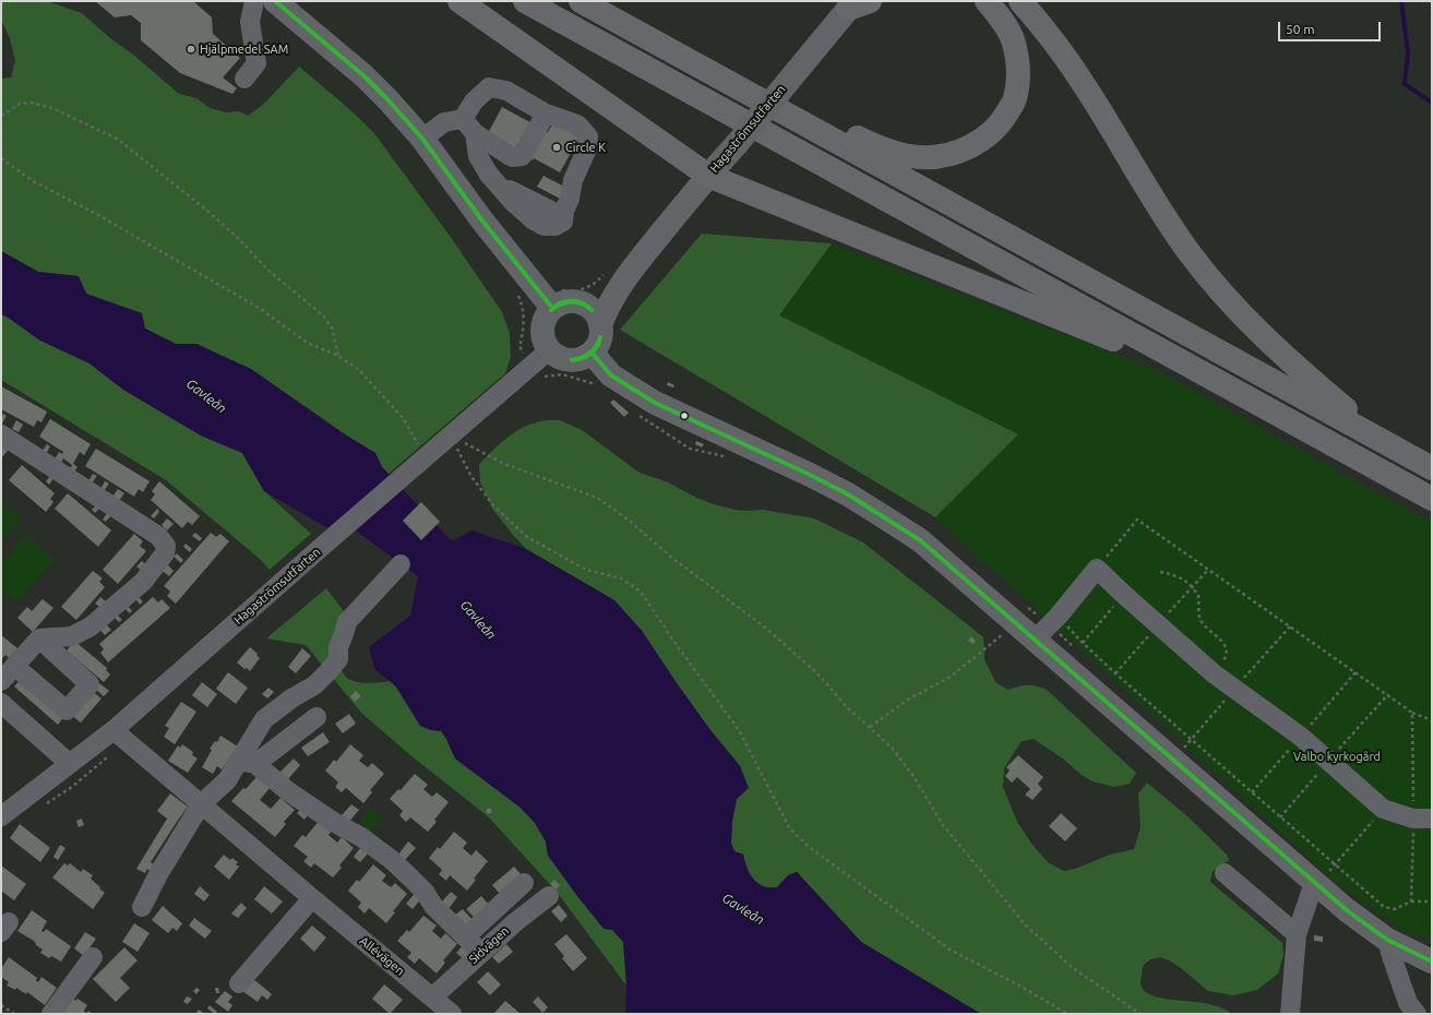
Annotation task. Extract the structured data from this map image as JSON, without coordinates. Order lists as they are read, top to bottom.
{
  "streets": {
    "main road": ["Hagaströmsutfarten"],
    "street": ["Sidvägen", "Allévägen"]
  },
  "crossings": [
    ["Hagaströmsutfarten", "Allévägen"],
    ["Sidvägen", "Allévägen"]
  ],
  "water": ["Gavleån"],
  "parks": ["Valbo kyrkogård"],
  "places": ["Hjälpmedel SAM", "Circle K"],
  "scale_bar": "50 m"
}
